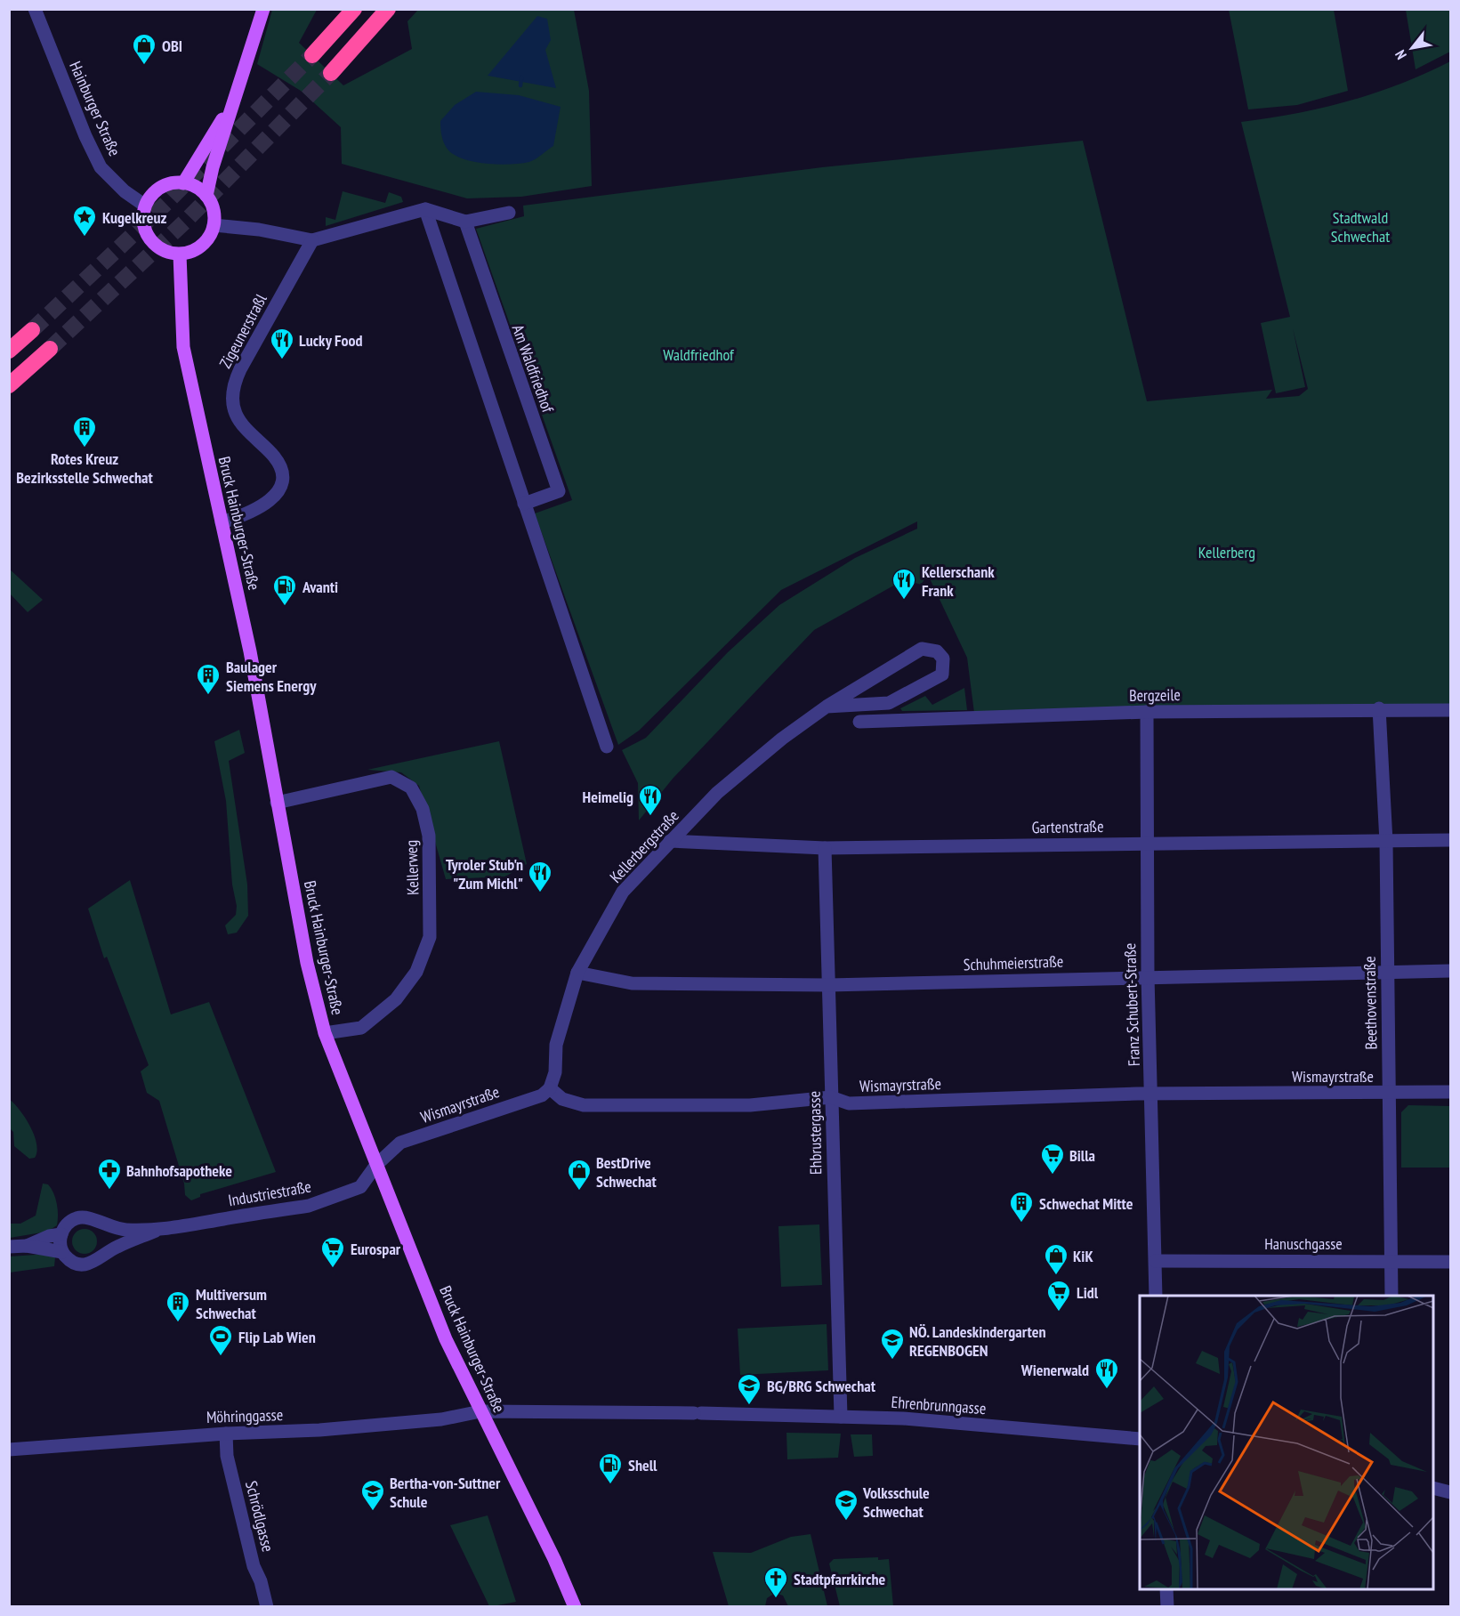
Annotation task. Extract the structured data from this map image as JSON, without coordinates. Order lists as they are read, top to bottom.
{
  "streets": {
    "main road": ["Bruck Hainburger-Straße"],
    "street": [
      "Hainburger Straße",
      "Zigeunerstraßl",
      "Am Waldfriedhof",
      "Bergzeile",
      "Gartenstraße",
      "Kellerbergstraße",
      "Kellerweg",
      "Schuhmeierstraße",
      "Beethovenstraße",
      "Franz Schubert-Straße",
      "Wismayrstraße",
      "Ehbrustergasse",
      "Industriestraße",
      "Hanuschgasse",
      "Ehrenbrunngasse",
      "Möhringgasse",
      "Schrödlgasse"
    ]
  },
  "crossings": [
    ["Hainburger Straße", "Bruck Hainburger-Straße"],
    ["Zigeunerstraßl", "Bruck Hainburger-Straße"],
    ["Bruck Hainburger-Straße", "Kellerweg"],
    ["Bruck Hainburger-Straße", "Wismayrstraße"],
    ["Bruck Hainburger-Straße", "Industriestraße"],
    ["Bruck Hainburger-Straße", "Ehrenbrunngasse"],
    ["Bruck Hainburger-Straße", "Möhringgasse"],
    ["Bergzeile", "Beethovenstraße"],
    ["Bergzeile", "Franz Schubert-Straße"],
    ["Gartenstraße", "Kellerbergstraße"],
    ["Gartenstraße", "Beethovenstraße"],
    ["Gartenstraße", "Franz Schubert-Straße"],
    ["Gartenstraße", "Ehbrustergasse"],
    ["Kellerbergstraße", "Schuhmeierstraße"],
    ["Kellerbergstraße", "Wismayrstraße"],
    ["Schuhmeierstraße", "Beethovenstraße"],
    ["Schuhmeierstraße", "Franz Schubert-Straße"],
    ["Schuhmeierstraße", "Ehbrustergasse"],
    ["Beethovenstraße", "Wismayrstraße"],
    ["Beethovenstraße", "Hanuschgasse"],
    ["Franz Schubert-Straße", "Wismayrstraße"],
    ["Franz Schubert-Straße", "Hanuschgasse"],
    ["Wismayrstraße", "Ehbrustergasse"],
    ["Wismayrstraße", "Industriestraße"],
    ["Ehbrustergasse", "Ehrenbrunngasse"],
    ["Ehrenbrunngasse", "Möhringgasse"],
    ["Möhringgasse", "Schrödlgasse"]
  ],
  "parks": ["Stadtwald Schwechat", "Waldfriedhof", "Kellerberg"],
  "places": {
    "shop": ["OBI", "BestDrive Schwechat", "KiK"],
    "place": ["Kugelkreuz"],
    "restaurant": [
      "Lucky Food",
      "Kellerschank Frank",
      "Heimelig",
      "Tyroler Stub'n \"Zum Michl\"",
      "Wienerwald"
    ],
    "building": [
      "Rotes Kreuz Bezirksstelle Schwechat",
      "Baulager Siemens Energy",
      "Schwechat Mitte",
      "Multiversum Schwechat"
    ],
    "fuel station": ["Avanti", "Shell"],
    "supermarket": ["Billa", "Eurospar", "Lidl"],
    "pharmacy": ["Bahnhofsapotheke"],
    "sports": ["Flip Lab Wien"],
    "school or university": [
      "NÖ. Landeskindergarten REGENBOGEN",
      "BG/BRG Schwechat",
      "Bertha-von-Suttner Schule",
      "Volksschule Schwechat"
    ],
    "church": ["Stadtpfarrkirche"]
  },
  "north": "bottom left"
}
